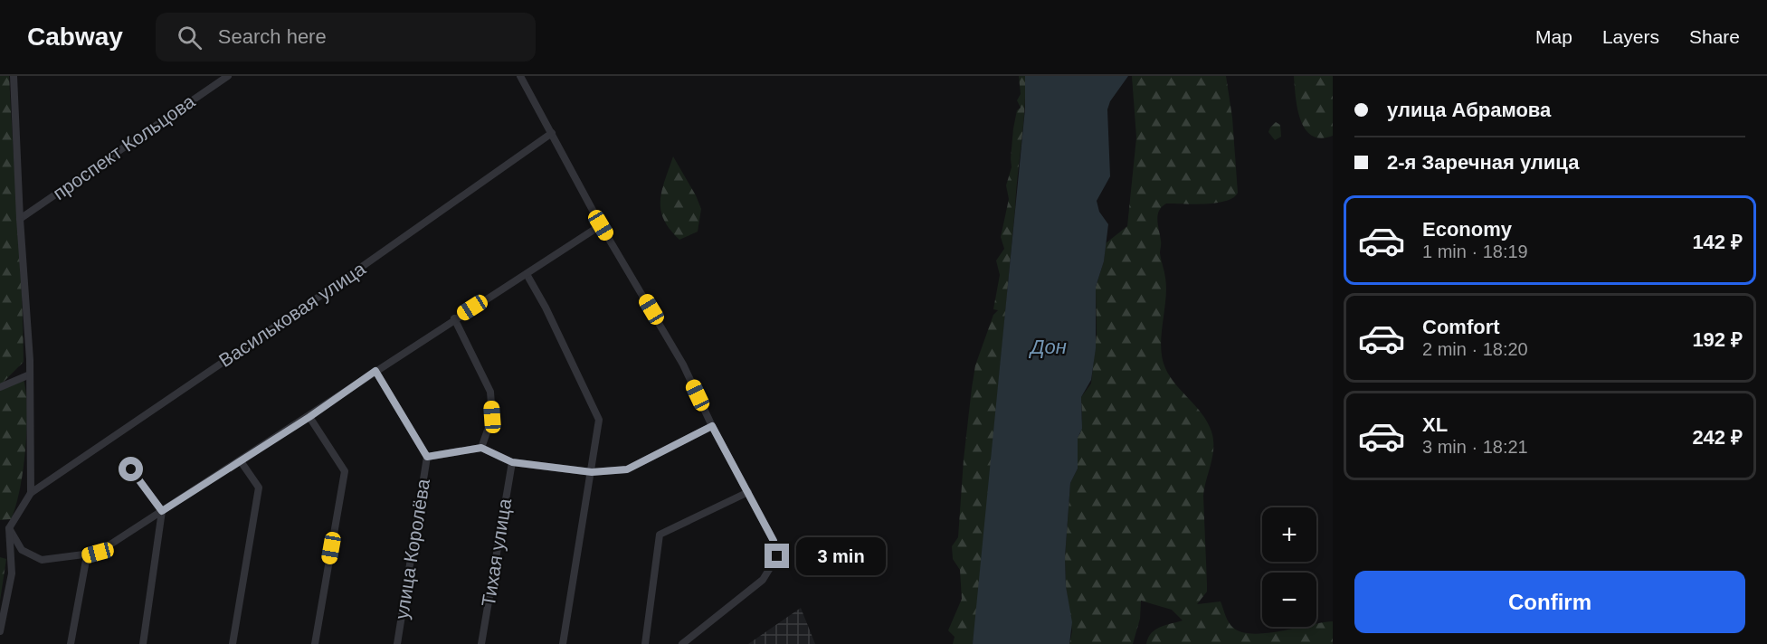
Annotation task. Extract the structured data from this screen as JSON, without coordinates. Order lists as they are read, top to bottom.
{
  "streets": {
    "street": [
      "проспект Кольцова",
      "Васильковая улица",
      "улица Королёва",
      "Тихая улица"
    ]
  },
  "water": ["Дон"],
  "page": {
    "header": "Cabway",
    "search": "Search here",
    "nav": ["Map", "Layers", "Share"],
    "banner": ["улица Абрамова", "2-я Заречная улица"],
    "list": [
      {
        "name": "Economy",
        "note": "1 min · 18:19",
        "value": "142 ₽"
      },
      {
        "name": "Comfort",
        "note": "2 min · 18:20",
        "value": "192 ₽"
      },
      {
        "name": "XL",
        "note": "3 min · 18:21",
        "value": "242 ₽"
      }
    ],
    "map_buttons": ["+", "−"],
    "bubble": "3 min",
    "buttons": "Confirm"
  }
}
